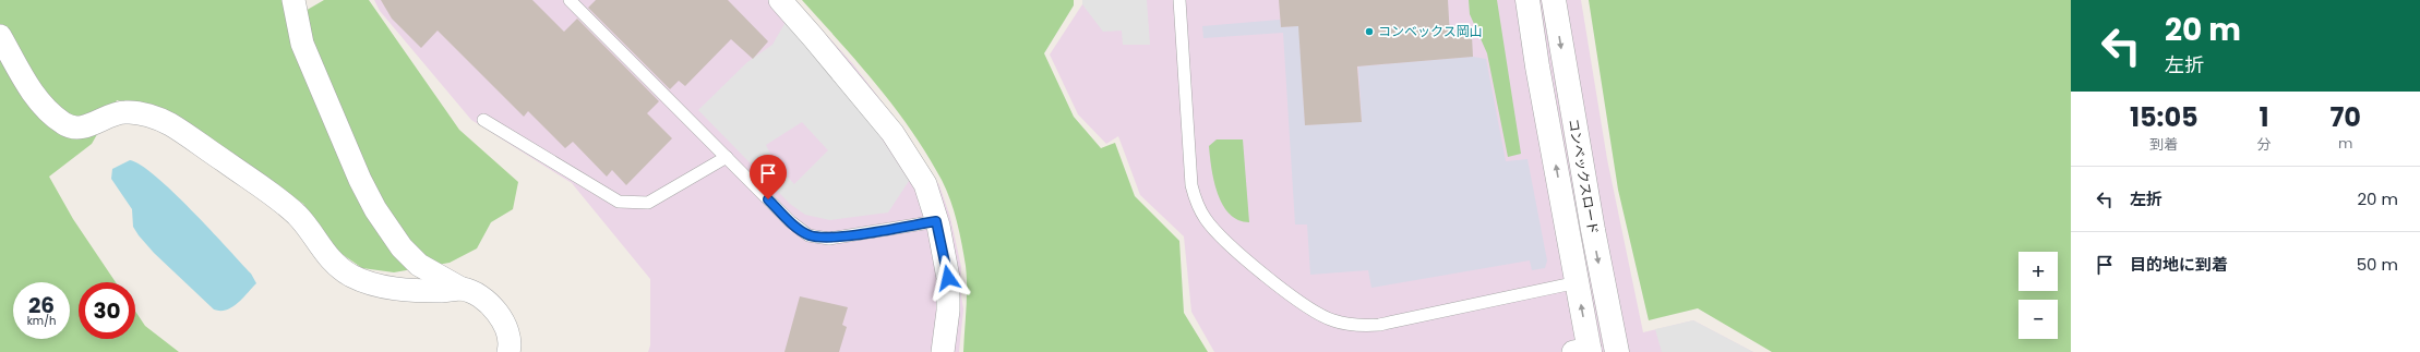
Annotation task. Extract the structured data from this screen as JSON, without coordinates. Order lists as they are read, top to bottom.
{
  "streets": {
    "street": ["コンベックスロード"]
  },
  "places": ["コンベックス岡山"],
  "page": {
    "turn": ["20 m", "左折"],
    "eta": [
      "15:05",
      "到着",
      "1",
      "分",
      "70",
      "m"
    ],
    "list": [
      {
        "name": "左折",
        "value": "20 m"
      },
      {
        "name": "目的地に到着",
        "value": "50 m"
      }
    ],
    "map_buttons": ["+", "−"],
    "speed": "26 km/h",
    "limit": "30"
  }
}
